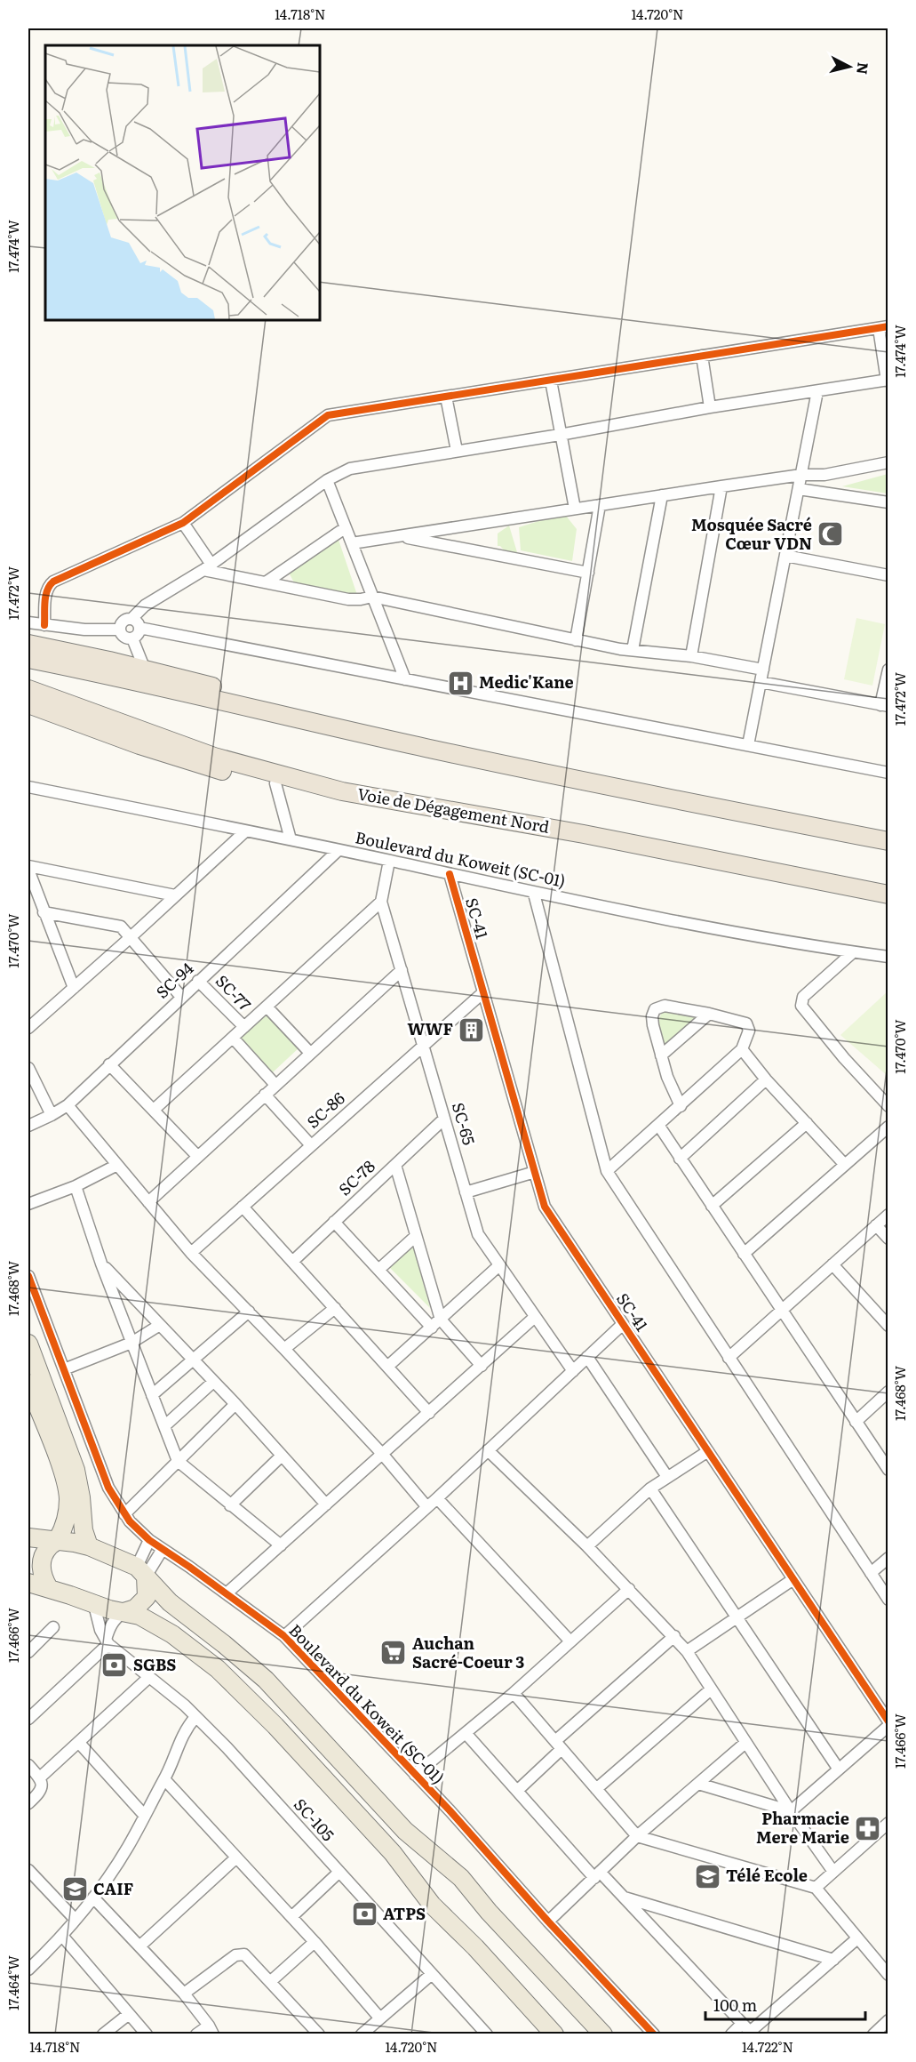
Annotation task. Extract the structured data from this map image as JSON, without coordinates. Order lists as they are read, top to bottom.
{
  "streets": {
    "highway": ["Voie de Dégagement Nord"],
    "street": [
      "Boulevard du Koweit (SC-01)",
      "SC-41",
      "SC-94",
      "SC-77",
      "SC-86",
      "SC-65",
      "SC-78",
      "SC-105"
    ]
  },
  "crossings": [
    ["Boulevard du Koweit (SC-01)", "SC-41"],
    ["Boulevard du Koweit (SC-01)", "SC-94"],
    ["Boulevard du Koweit (SC-01)", "SC-65"],
    ["SC-41", "SC-86"],
    ["SC-94", "SC-77"],
    ["SC-86", "SC-65"],
    ["SC-65", "SC-78"]
  ],
  "places": {
    "mosque": ["Mosquée Sacré Cœur VDN"],
    "hospital": ["Medic'Kane"],
    "building": ["WWF"],
    "supermarket": ["Auchan Sacré-Coeur 3"],
    "bank": ["SGBS", "ATPS"],
    "pharmacy": ["Pharmacie Mere Marie"],
    "school or university": ["Télé Ecole", "CAIF"]
  },
  "scale_bar": "100 m",
  "north": "right",
  "coordinates": [
    "14.718°N",
    "14.720°N",
    "17.474°W",
    "17.472°W",
    "17.470°W",
    "17.468°W",
    "17.466°W",
    "17.464°W",
    "14.722°N"
  ]
}
